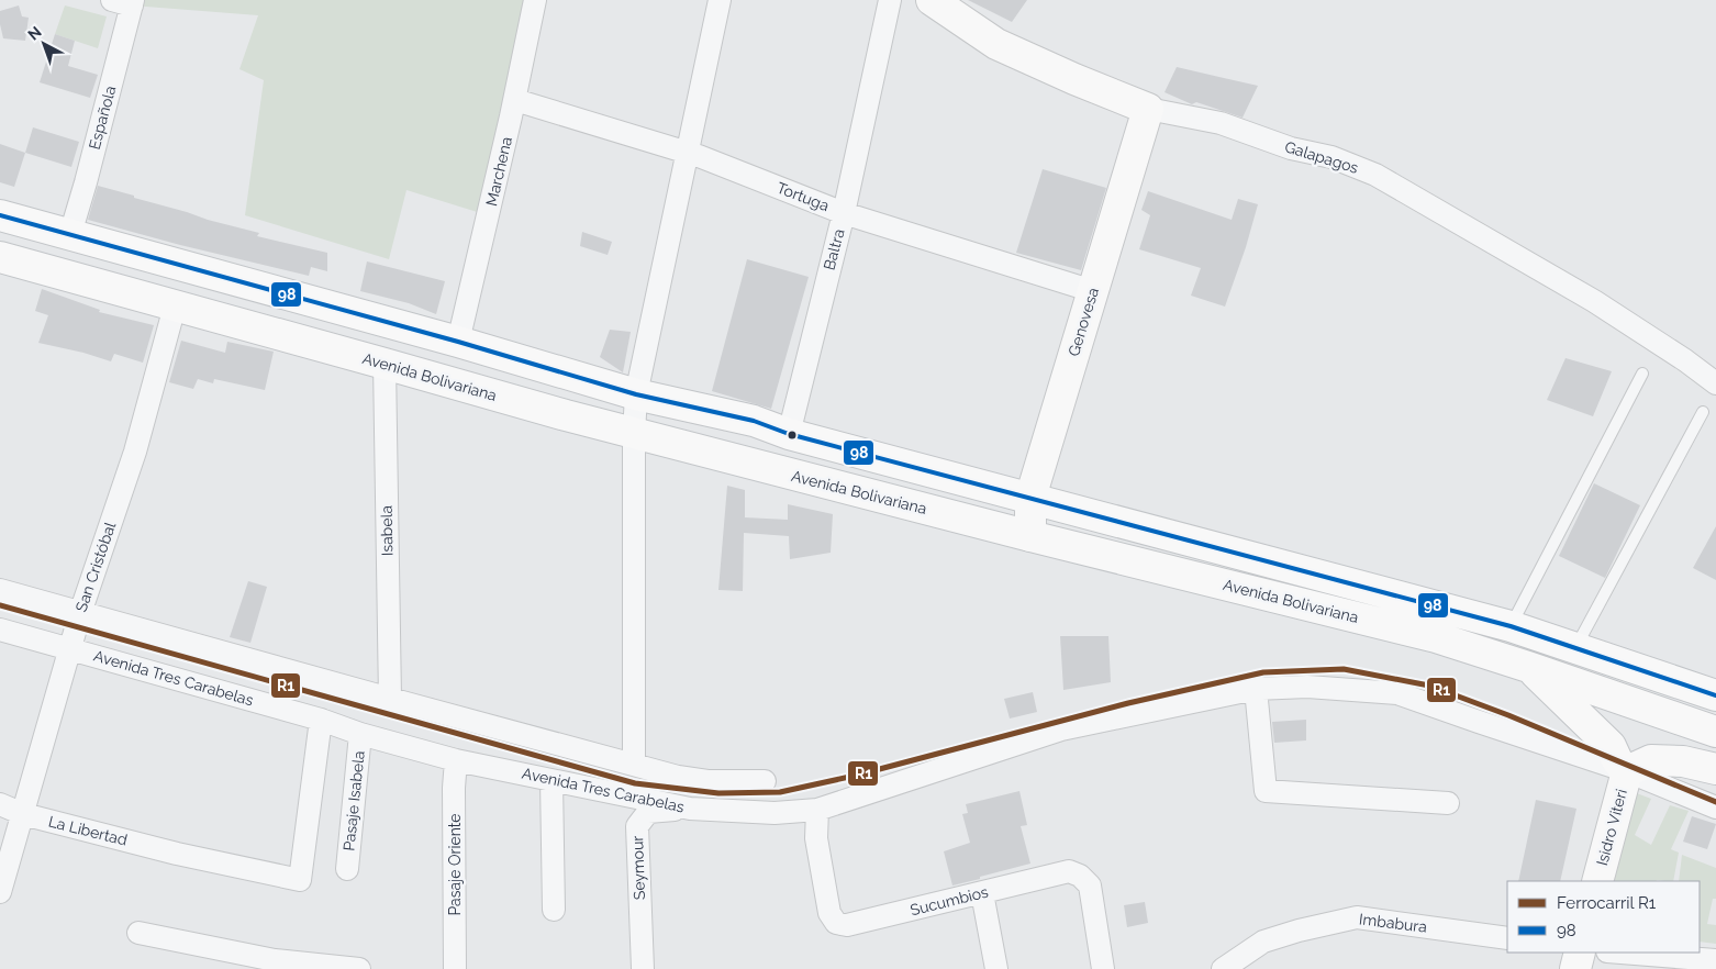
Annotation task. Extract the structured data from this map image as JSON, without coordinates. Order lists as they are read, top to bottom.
{
  "streets": {
    "main road": [
      "Galapagos",
      "Genovesa",
      "Avenida Bolivariana",
      "Isidro Viteri"
    ],
    "street": [
      "Española",
      "Marchena",
      "Tortuga",
      "Baltra",
      "Isabela",
      "San Cristóbal",
      "Avenida Tres Carabelas",
      "Pasaje Isabela",
      "La Libertad",
      "Pasaje Oriente",
      "Seymour",
      "Sucumbios",
      "Imbabura"
    ]
  },
  "crossings": [
    ["Española", "Avenida Bolivariana"],
    ["Galapagos", "Genovesa"],
    ["Marchena", "Tortuga"],
    ["Marchena", "Avenida Bolivariana"],
    ["Tortuga", "Baltra"],
    ["Tortuga", "Genovesa"],
    ["Baltra", "Avenida Bolivariana"],
    ["Genovesa", "Avenida Bolivariana"],
    ["Avenida Bolivariana", "Isabela"],
    ["Avenida Bolivariana", "San Cristóbal"],
    ["San Cristóbal", "Avenida Tres Carabelas"],
    ["San Cristóbal", "La Libertad"],
    ["Avenida Tres Carabelas", "Pasaje Isabela"],
    ["Avenida Tres Carabelas", "Isidro Viteri"],
    ["Avenida Tres Carabelas", "La Libertad"],
    ["Avenida Tres Carabelas", "Pasaje Oriente"],
    ["Avenida Tres Carabelas", "Seymour"],
    ["Avenida Tres Carabelas", "Sucumbios"]
  ],
  "lines": ["transit line 98", "rail line R1"],
  "legend": ["Ferrocarril R1", "98"],
  "north": "top left"
}
